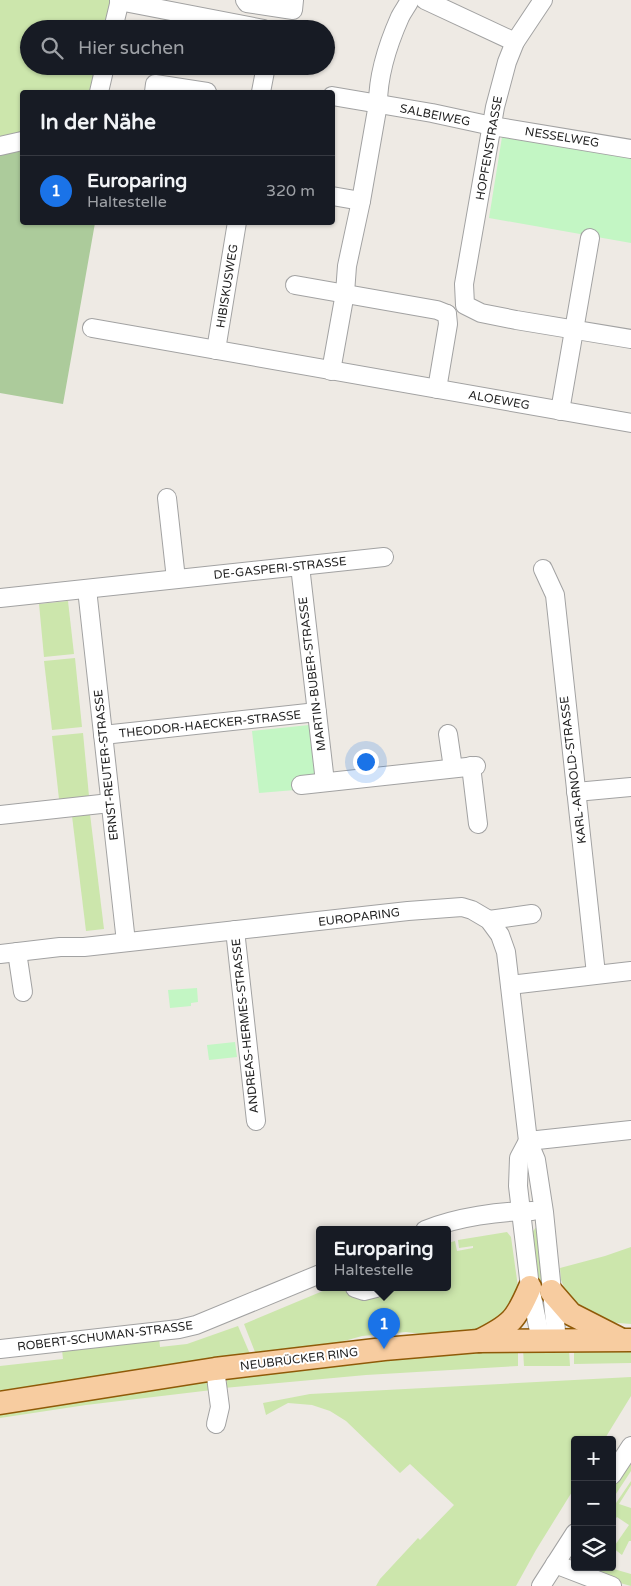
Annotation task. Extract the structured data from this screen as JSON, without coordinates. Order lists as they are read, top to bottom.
{
  "streets": {
    "main road": ["NEUBRÜCKER RING"],
    "street": [
      "SALBEIWEG",
      "NESSELWEG",
      "HOPFENSTRASSE",
      "HIBISKUSWEG",
      "ALOEWEG",
      "DE-GASPERI-STRASSE",
      "MARTIN-BUBER-STRASSE",
      "THEODOR-HAECKER-STRASSE",
      "ERNST-REUTER-STRASSE",
      "KARL-ARNOLD-STRASSE",
      "EUROPARING",
      "ANDREAS-HERMES-STRASSE",
      "ROBERT-SCHUMAN-STRASSE"
    ]
  },
  "crossings": [
    ["SALBEIWEG", "NESSELWEG"],
    ["SALBEIWEG", "HOPFENSTRASSE"],
    ["NESSELWEG", "HOPFENSTRASSE"],
    ["HIBISKUSWEG", "ALOEWEG"],
    ["DE-GASPERI-STRASSE", "MARTIN-BUBER-STRASSE"],
    ["DE-GASPERI-STRASSE", "ERNST-REUTER-STRASSE"],
    ["MARTIN-BUBER-STRASSE", "THEODOR-HAECKER-STRASSE"],
    ["THEODOR-HAECKER-STRASSE", "ERNST-REUTER-STRASSE"],
    ["ERNST-REUTER-STRASSE", "EUROPARING"],
    ["EUROPARING", "ANDREAS-HERMES-STRASSE"]
  ],
  "page": {
    "search": "Hier suchen",
    "heading": "In der Nähe",
    "list": [
      {
        "mark": "1",
        "name": "Europaring",
        "note": "Haltestelle",
        "value": "320 m"
      }
    ],
    "popup": ["Europaring", "Haltestelle"],
    "pins": "1",
    "map_buttons": ["+", "−"]
  }
}
